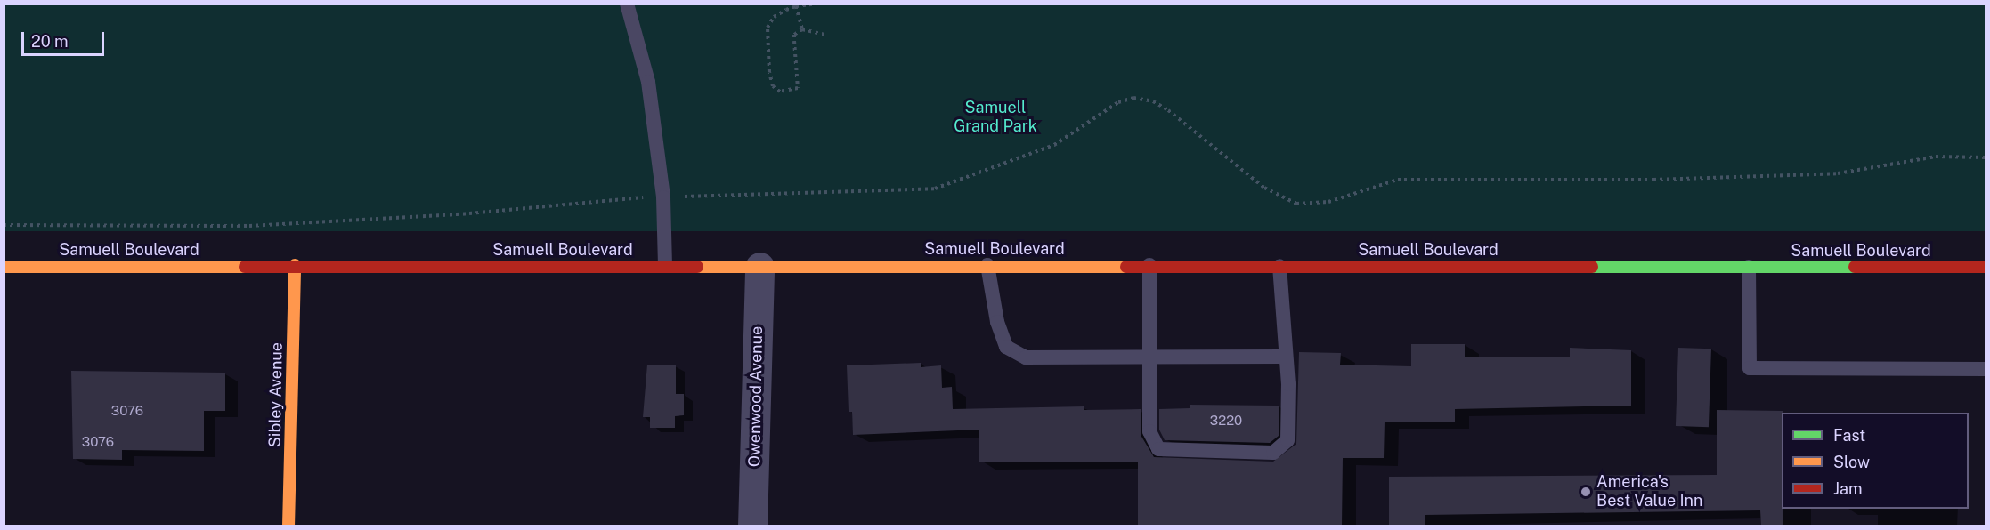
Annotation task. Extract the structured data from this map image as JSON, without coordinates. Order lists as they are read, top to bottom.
{
  "streets": {
    "main road": ["Samuell Boulevard", "Sibley Avenue"],
    "street": ["Owenwood Avenue"]
  },
  "crossings": [
    ["Samuell Boulevard", "Sibley Avenue"],
    ["Samuell Boulevard", "Owenwood Avenue"]
  ],
  "parks": ["Samuell Grand Park"],
  "places": ["America's Best Value Inn"],
  "house_numbers": ["3076", "3220", "3076"],
  "legend": ["Fast", "Slow", "Jam"],
  "scale_bar": "20 m"
}
